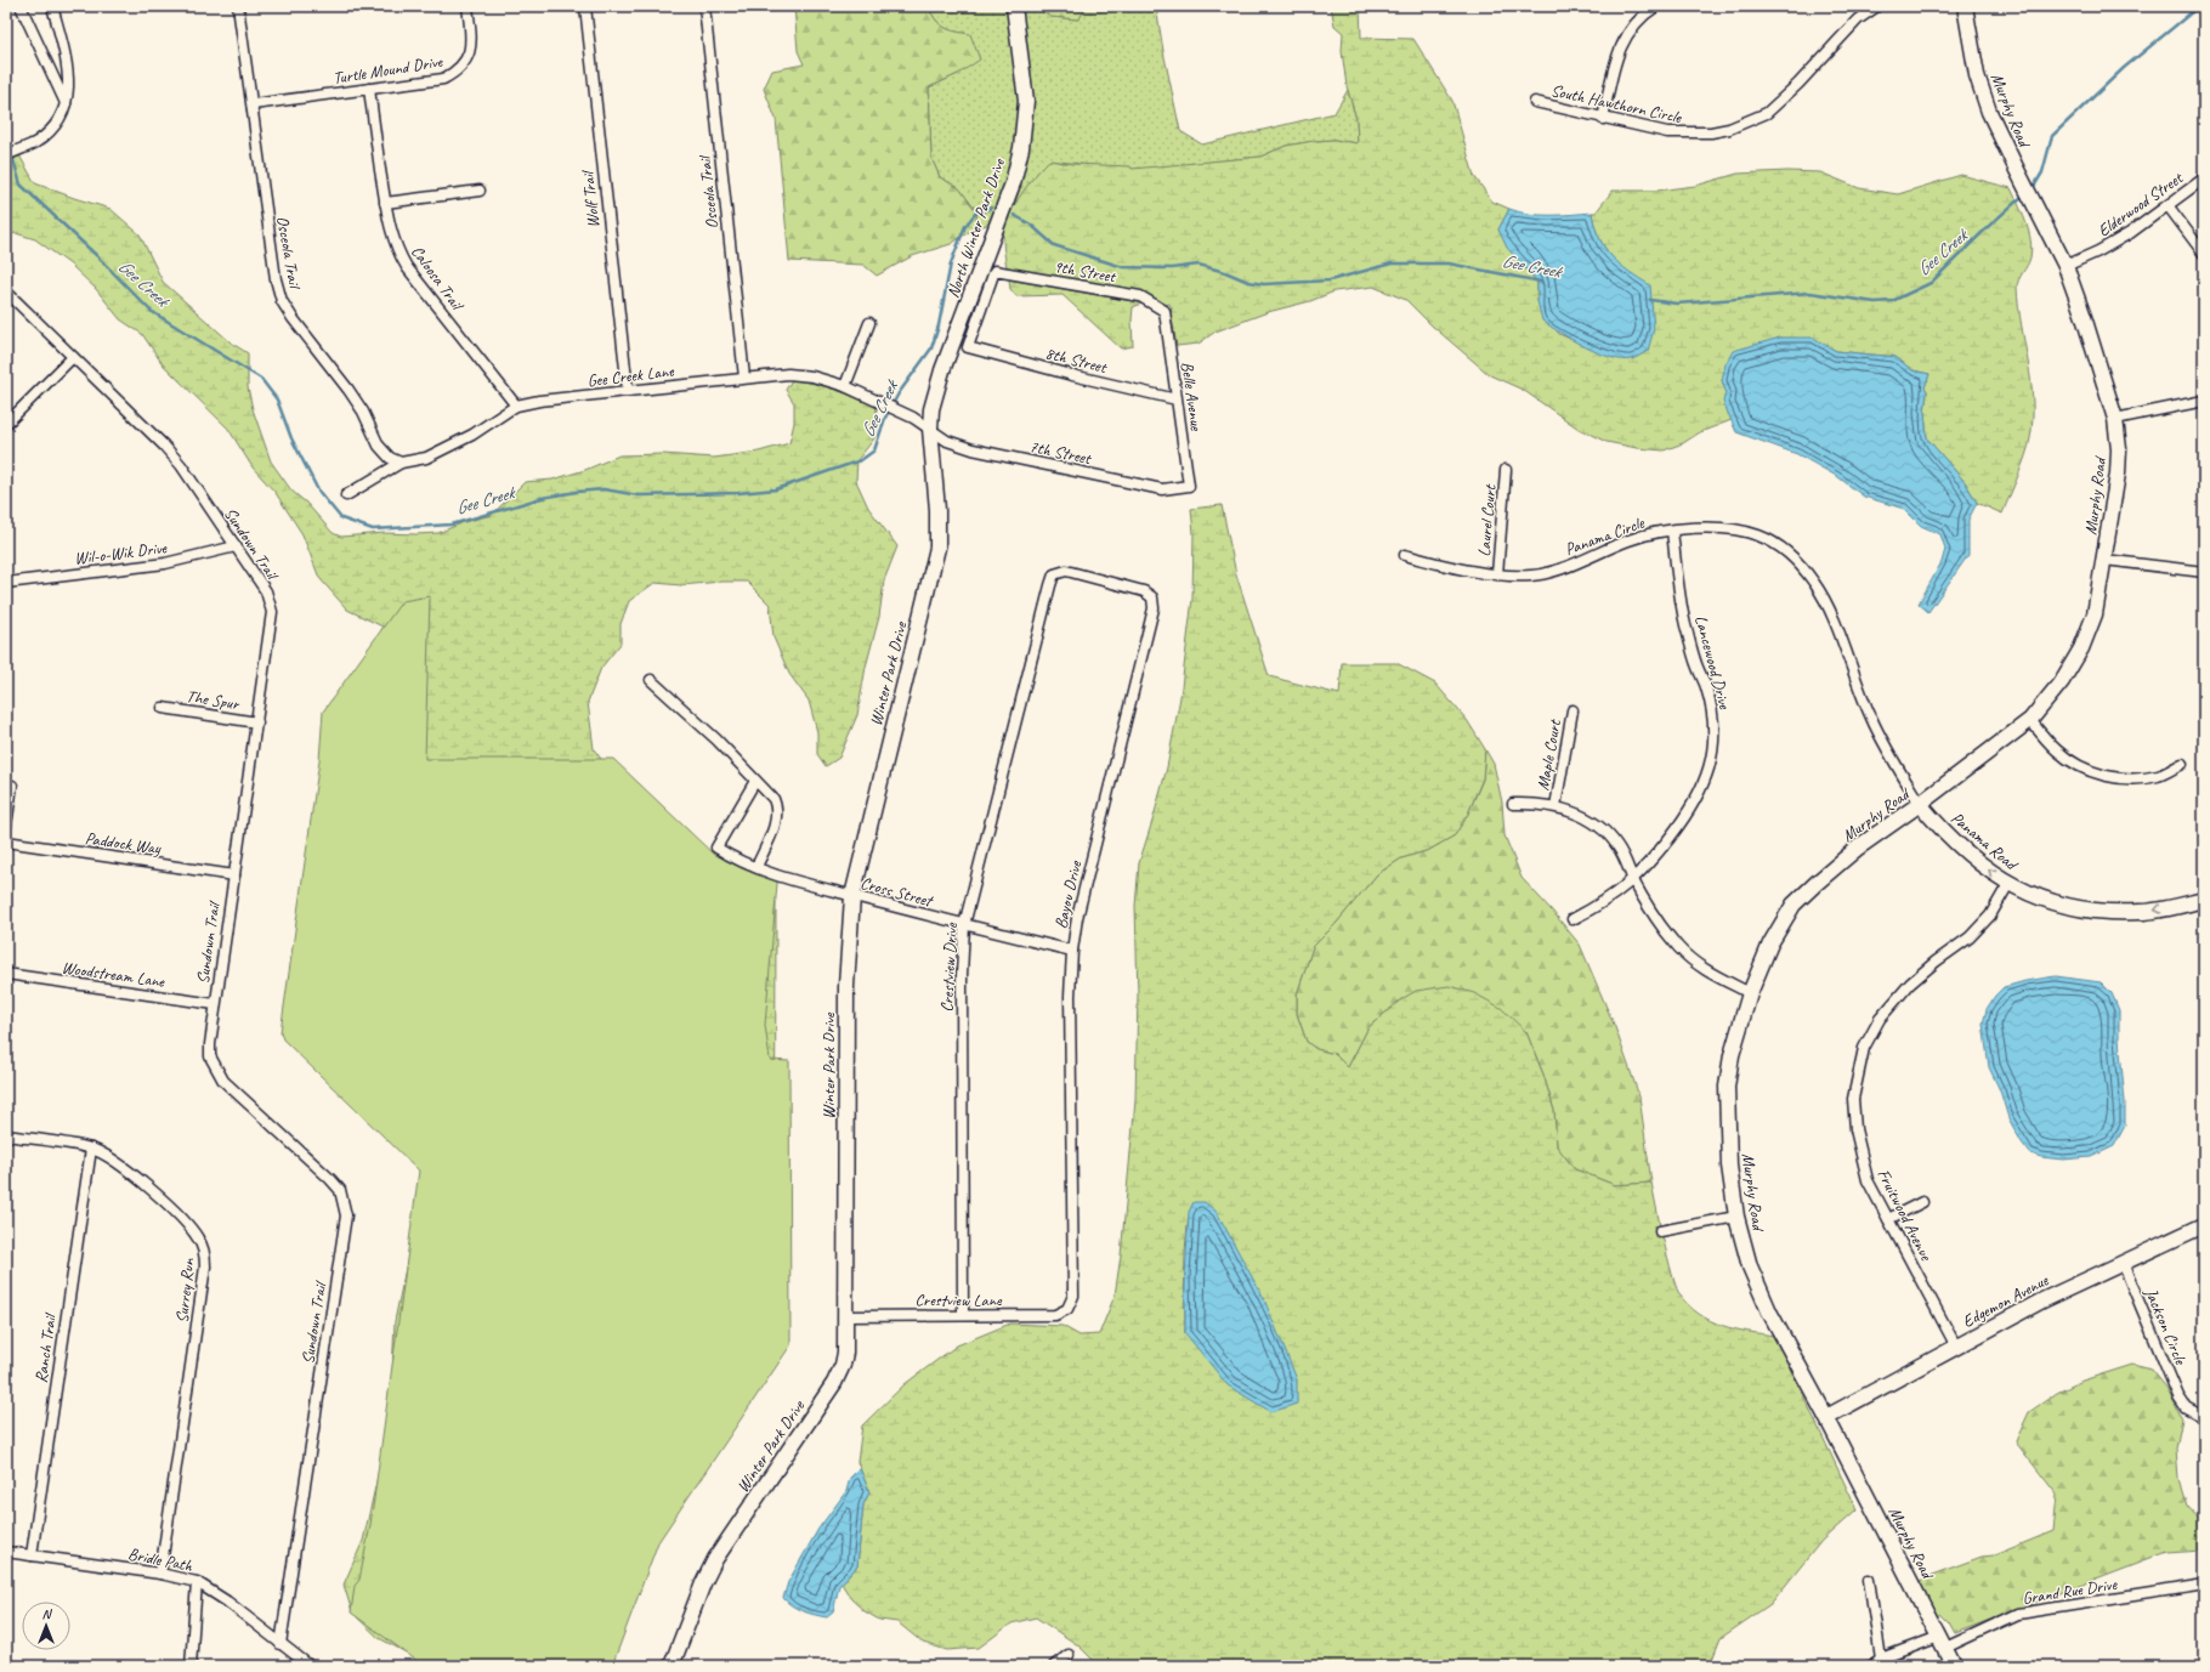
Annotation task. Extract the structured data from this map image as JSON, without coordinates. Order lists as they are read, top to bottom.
{
  "streets": {
    "street": [
      "Turtle Mound Drive",
      "South Hawthorn Circle",
      "Murphy Road",
      "Osceola Trail",
      "Wolf Trail",
      "Elderwood Street",
      "North Winter Park Drive",
      "9th Street",
      "Caloosa Trail",
      "8th Street",
      "Gee Creek Lane",
      "Belle Avenue",
      "7th Street",
      "Laurel Court",
      "Panama Circle",
      "Sundown Trail",
      "Wil-o-Wik Drive",
      "Lancewood Drive",
      "Winter Park Drive",
      "The Spur",
      "Maple Court",
      "Panama Road",
      "Paddock Way",
      "Cross Street",
      "Bayou Drive",
      "Crestview Drive",
      "Woodstream Lane",
      "Fruitwood Avenue",
      "Surrey Run",
      "Crestview Lane",
      "Edgemon Avenue",
      "Jackson Circle",
      "Ranch Trail",
      "Bridle Path",
      "Grand Rue Drive"
    ]
  },
  "crossings": [
    ["Turtle Mound Drive", "Osceola Trail"],
    ["Turtle Mound Drive", "Caloosa Trail"],
    ["Murphy Road", "Elderwood Street"],
    ["Murphy Road", "Panama Circle"],
    ["Murphy Road", "Panama Road"],
    ["Murphy Road", "Edgemon Avenue"],
    ["Murphy Road", "Grand Rue Drive"],
    ["Osceola Trail", "Gee Creek Lane"],
    ["Wolf Trail", "Gee Creek Lane"],
    ["North Winter Park Drive", "Gee Creek Lane"],
    ["North Winter Park Drive", "7th Street"],
    ["North Winter Park Drive", "Winter Park Drive"],
    ["9th Street", "8th Street"],
    ["9th Street", "Belle Avenue"],
    ["Caloosa Trail", "Gee Creek Lane"],
    ["8th Street", "Belle Avenue"],
    ["Gee Creek Lane", "7th Street"],
    ["Gee Creek Lane", "Winter Park Drive"],
    ["Belle Avenue", "7th Street"],
    ["7th Street", "Winter Park Drive"],
    ["Laurel Court", "Panama Circle"],
    ["Panama Circle", "Lancewood Drive"],
    ["Panama Circle", "Panama Road"],
    ["Sundown Trail", "Wil-o-Wik Drive"],
    ["Sundown Trail", "The Spur"],
    ["Sundown Trail", "Paddock Way"],
    ["Sundown Trail", "Woodstream Lane"],
    ["Sundown Trail", "Bridle Path"],
    ["Winter Park Drive", "Cross Street"],
    ["Winter Park Drive", "Crestview Lane"],
    ["Panama Road", "Fruitwood Avenue"],
    ["Cross Street", "Bayou Drive"],
    ["Cross Street", "Crestview Drive"],
    ["Bayou Drive", "Crestview Drive"],
    ["Bayou Drive", "Crestview Lane"],
    ["Crestview Drive", "Crestview Lane"],
    ["Fruitwood Avenue", "Edgemon Avenue"],
    ["Surrey Run", "Ranch Trail"],
    ["Surrey Run", "Bridle Path"],
    ["Edgemon Avenue", "Jackson Circle"],
    ["Ranch Trail", "Bridle Path"]
  ],
  "one_way": ["Panama Road"],
  "water": ["Gee Creek"],
  "north": "top"
}
